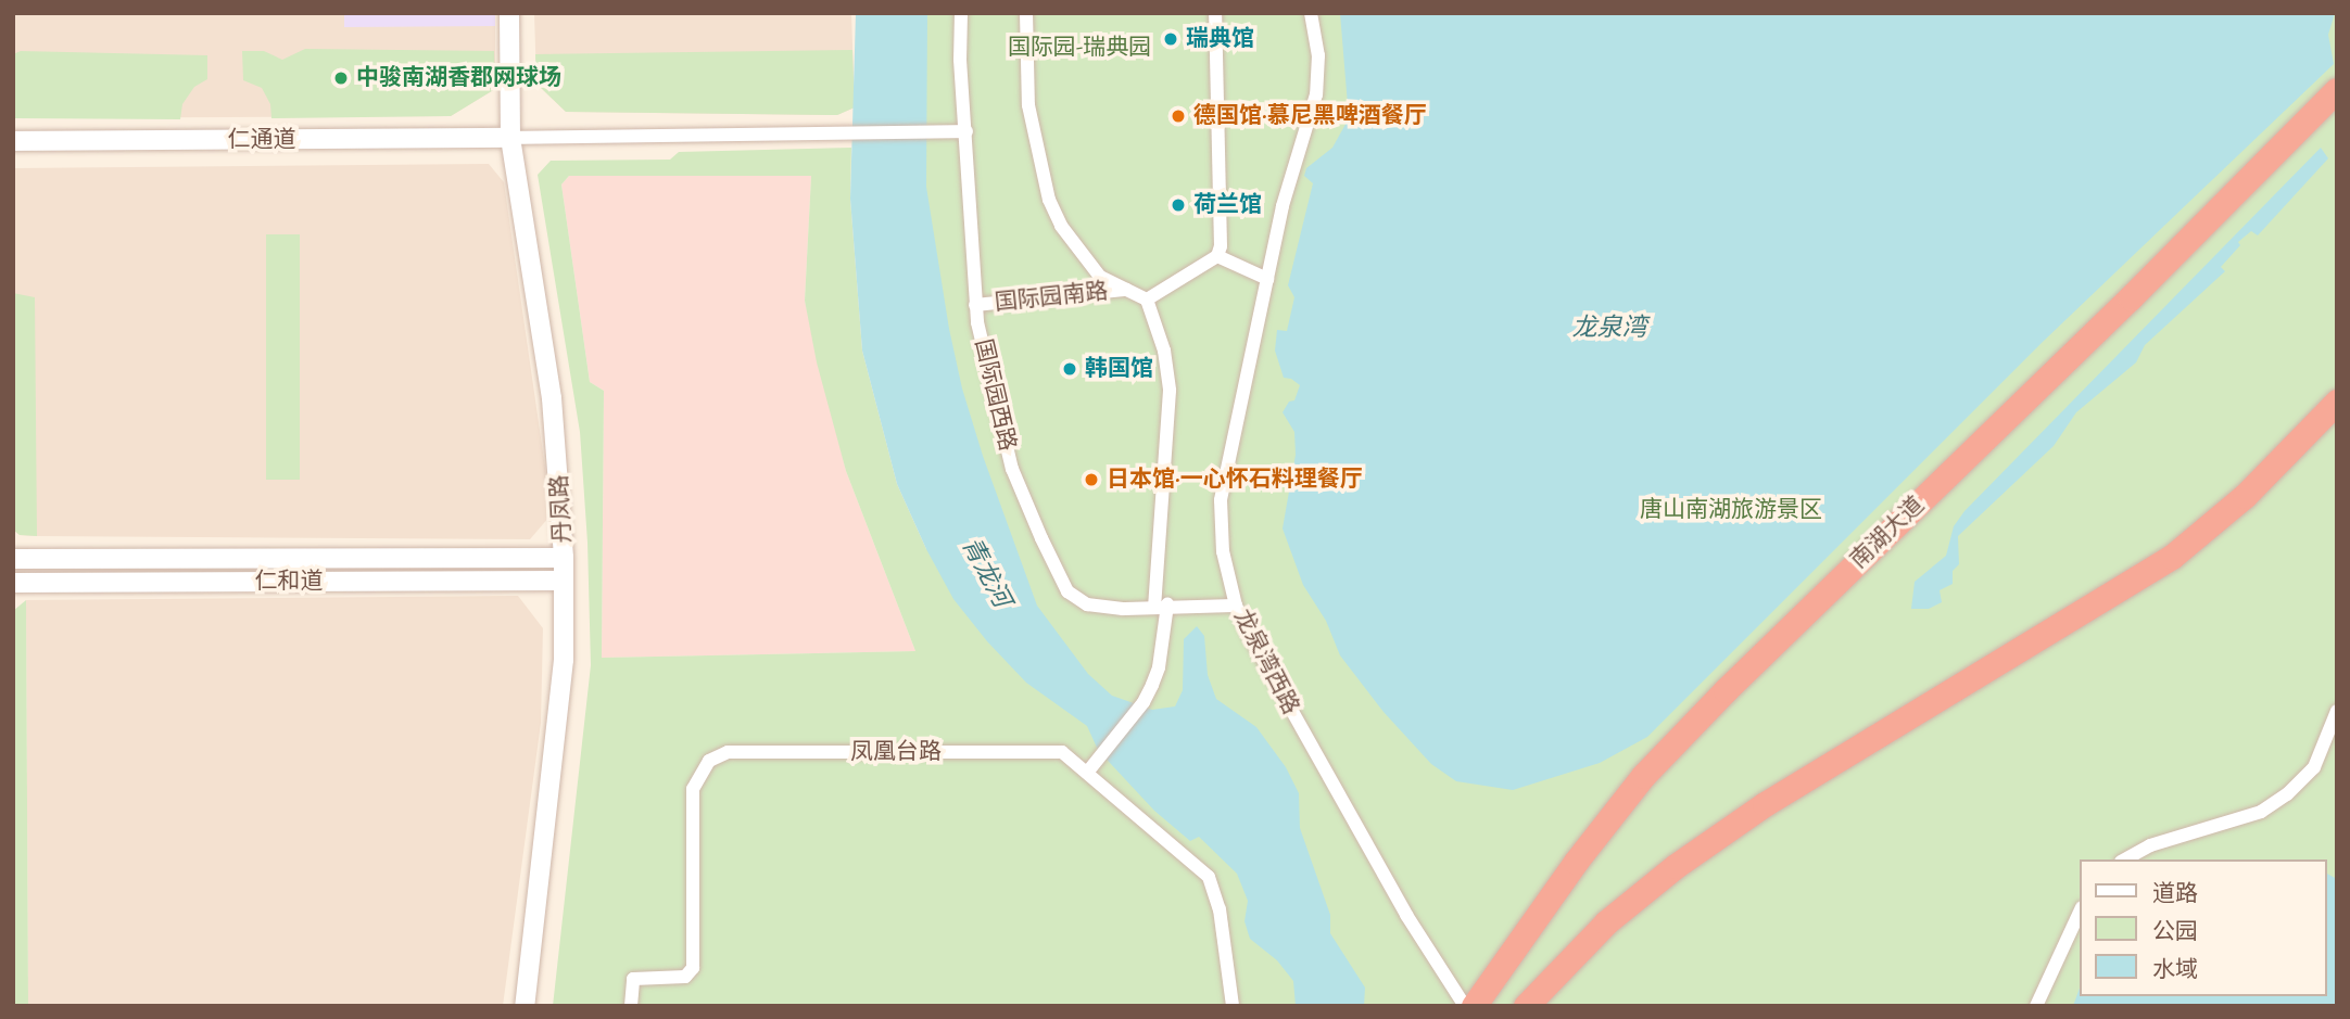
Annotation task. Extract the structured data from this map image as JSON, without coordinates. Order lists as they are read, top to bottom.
{
  "streets": {
    "highway": ["南湖大道"],
    "main road": ["仁通道", "丹凤路", "仁和道"],
    "street": [
      "国际园南路",
      "国际园西路",
      "龙泉湾西路",
      "凤凰台路"
    ]
  },
  "crossings": [
    ["仁通道", "丹凤路"],
    ["国际园南路", "国际园西路"],
    ["国际园西路", "龙泉湾西路"],
    ["丹凤路", "仁和道"]
  ],
  "water": ["龙泉湾", "青龙河"],
  "parks": ["国际园-瑞典园", "唐山南湖旅游景区"],
  "places": [
    "瑞典馆",
    "中骏南湖香郡网球场",
    "德国馆·慕尼黑啤酒餐厅",
    "荷兰馆",
    "韩国馆",
    "日本馆·一心怀石料理餐厅"
  ],
  "legend": ["道路", "公园", "水域"]
}
